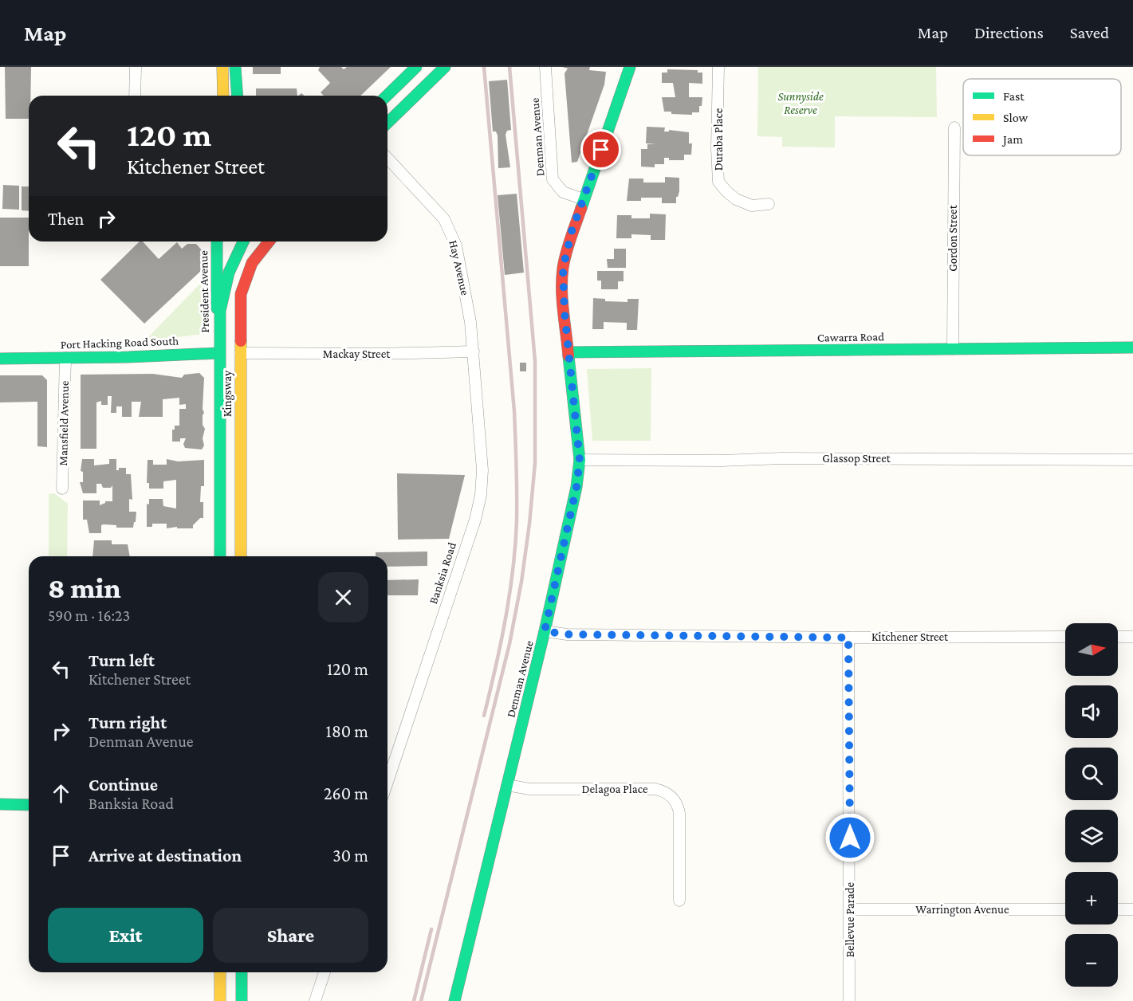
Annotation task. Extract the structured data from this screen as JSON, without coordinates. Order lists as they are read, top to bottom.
{
  "streets": {
    "street": [
      "Denman Avenue",
      "Duraba Place",
      "Gordon Street",
      "Hay Avenue",
      "President Avenue",
      "Cawarra Road",
      "Port Hacking Road South",
      "Mackay Street",
      "Kingsway",
      "Mansfield Avenue",
      "Glassop Street",
      "Banksia Road",
      "Kitchener Street",
      "Delagoa Place",
      "Warrington Avenue",
      "Bellevue Parade"
    ]
  },
  "crossings": [
    ["Denman Avenue", "Cawarra Road"],
    ["Denman Avenue", "Glassop Street"],
    ["Denman Avenue", "Kitchener Street"],
    ["Denman Avenue", "Delagoa Place"],
    ["Gordon Street", "Cawarra Road"],
    ["Hay Avenue", "Mackay Street"],
    ["Hay Avenue", "Banksia Road"],
    ["President Avenue", "Port Hacking Road South"],
    ["President Avenue", "Kingsway"],
    ["Port Hacking Road South", "Mackay Street"],
    ["Port Hacking Road South", "Kingsway"],
    ["Port Hacking Road South", "Mansfield Avenue"],
    ["Mackay Street", "Kingsway"],
    ["Mackay Street", "Banksia Road"],
    ["Kitchener Street", "Bellevue Parade"],
    ["Warrington Avenue", "Bellevue Parade"]
  ],
  "parks": ["Sunnyside Reserve"],
  "legend": ["Fast", "Slow", "Jam"],
  "north": "right",
  "page": {
    "header": "Map",
    "nav": ["Map", "Directions", "Saved"],
    "turn": ["120 m", "Kitchener Street"],
    "then": "Then",
    "heading": ["8 min", "590 m · 16:23"],
    "map_buttons": ["+", "−"],
    "list": [
      {
        "name": "Turn left",
        "note": "Kitchener Street",
        "value": "120 m"
      },
      {
        "name": "Turn right",
        "note": "Denman Avenue",
        "value": "180 m"
      },
      {
        "name": "Continue",
        "note": "Banksia Road",
        "value": "260 m"
      },
      {
        "name": "Arrive at destination",
        "value": "30 m"
      }
    ],
    "buttons": ["Exit", "Share"]
  }
}
